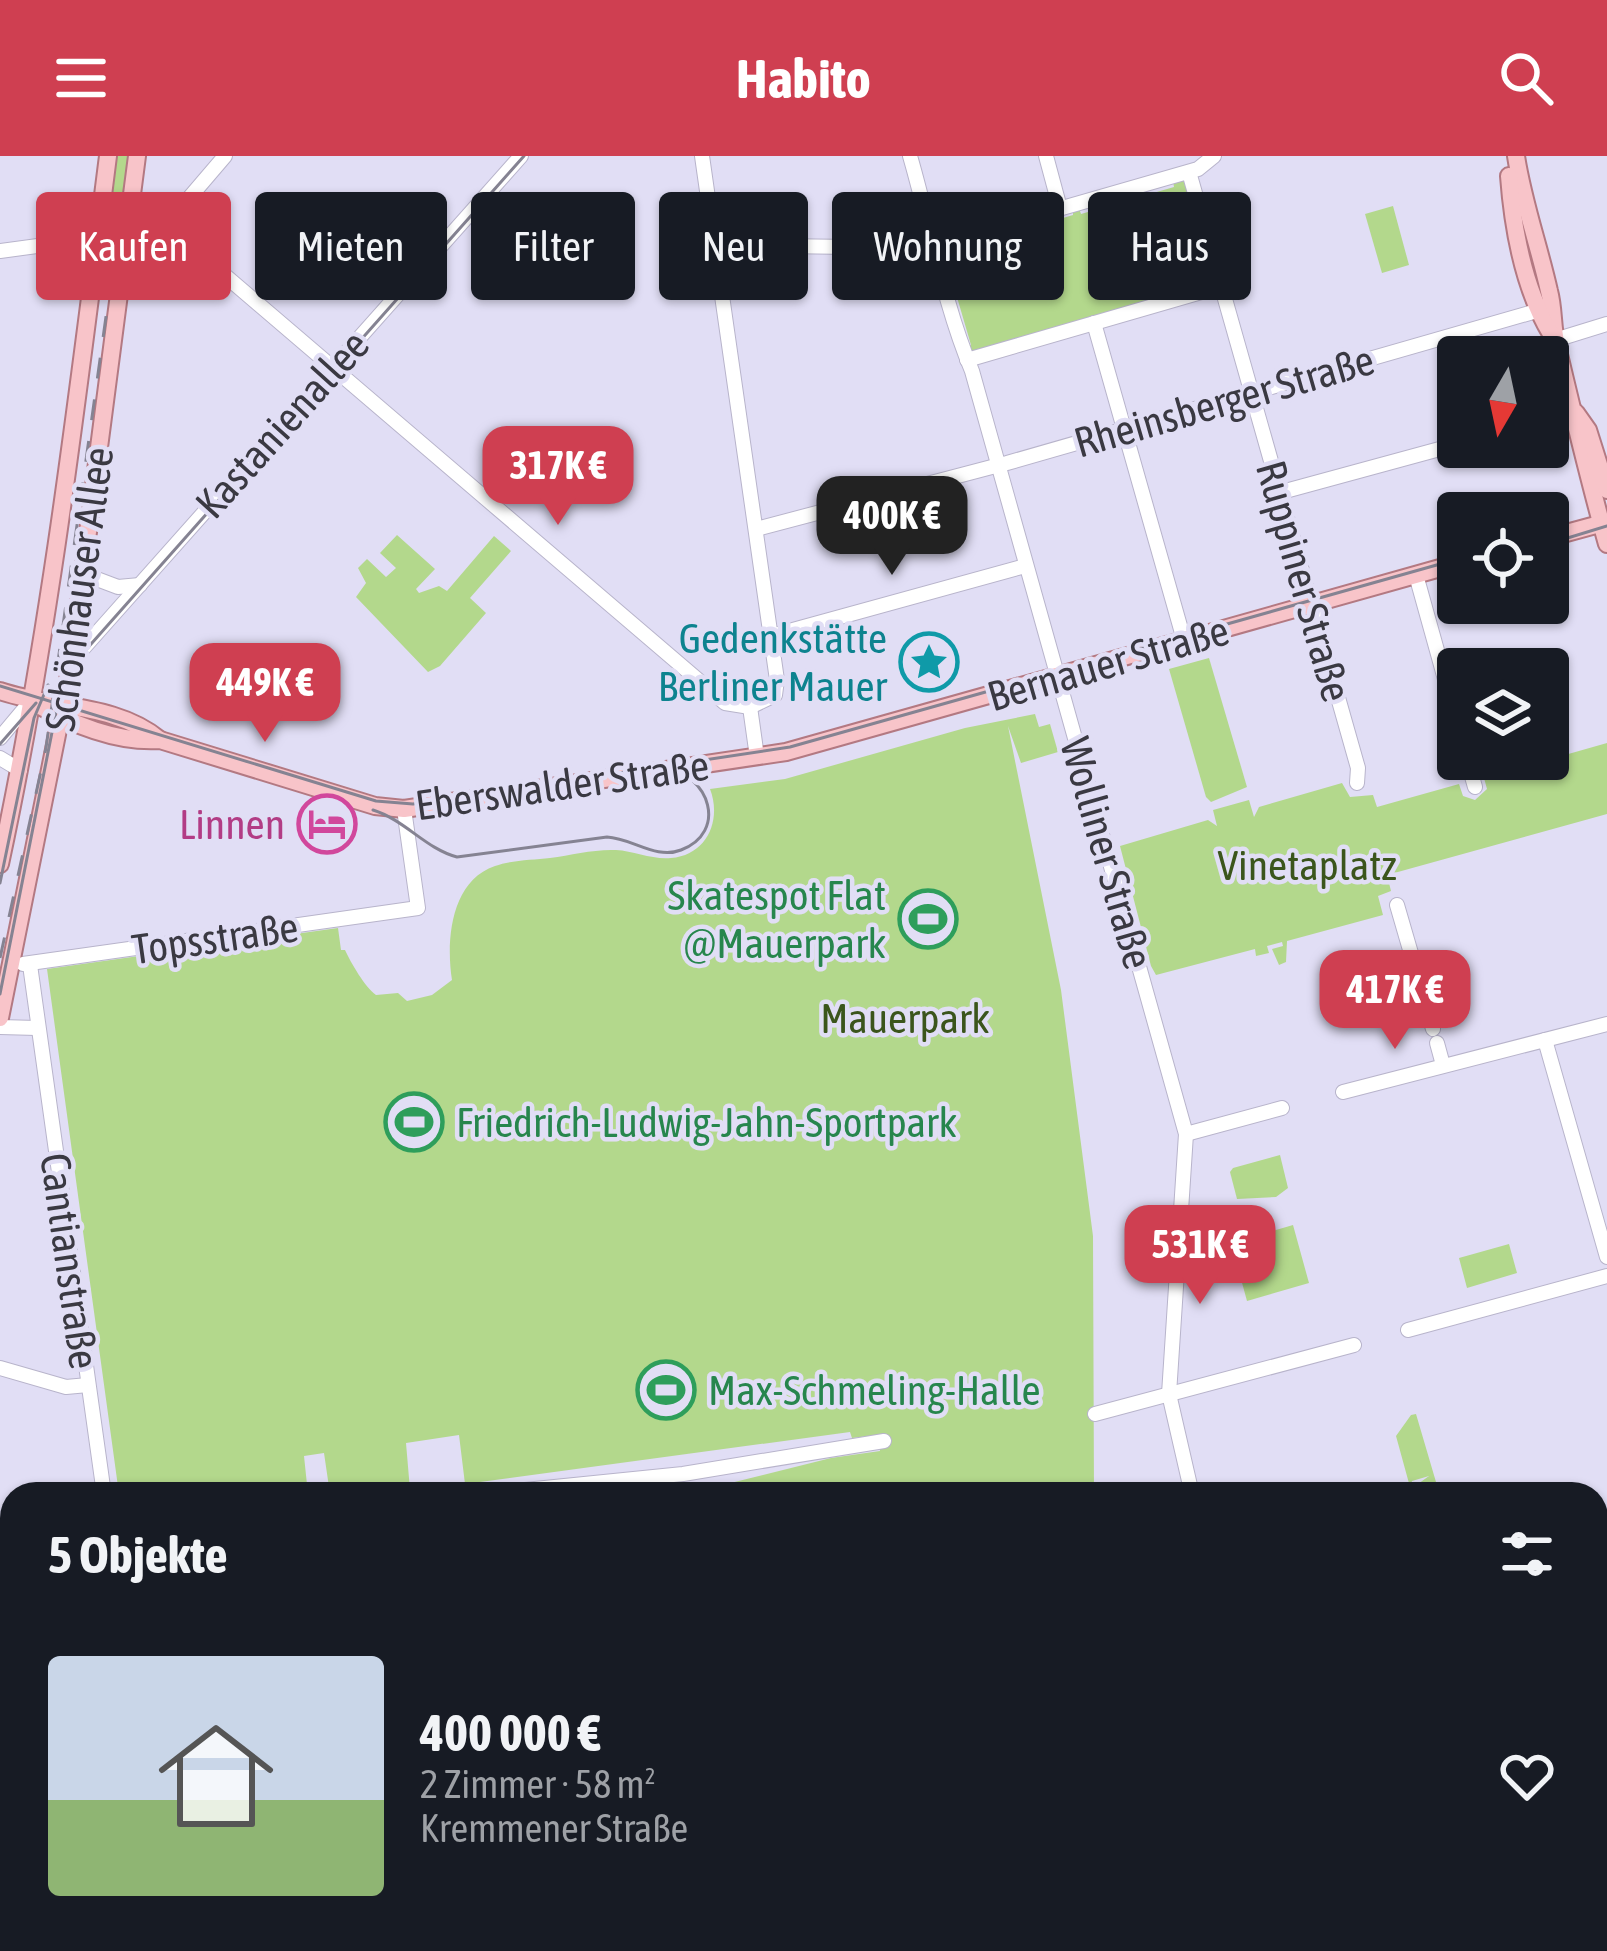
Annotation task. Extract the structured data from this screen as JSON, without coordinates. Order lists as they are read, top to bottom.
{
  "streets": {
    "main road": ["Schönhauser Allee", "Bernauer Straße", "Eberswalder Straße"],
    "street": [
      "Rheinsberger Straße",
      "Kastanienallee",
      "Ruppiner Straße",
      "Wolliner Straße",
      "Topsstraße",
      "Cantianstraße"
    ]
  },
  "crossings": [
    ["Rheinsberger Straße", "Ruppiner Straße"],
    ["Rheinsberger Straße", "Wolliner Straße"],
    ["Kastanienallee", "Schönhauser Allee"],
    ["Ruppiner Straße", "Bernauer Straße"],
    ["Schönhauser Allee", "Eberswalder Straße"],
    ["Schönhauser Allee", "Topsstraße"],
    ["Schönhauser Allee", "Cantianstraße"],
    ["Bernauer Straße", "Eberswalder Straße"],
    ["Bernauer Straße", "Wolliner Straße"],
    ["Eberswalder Straße", "Topsstraße"],
    ["Topsstraße", "Cantianstraße"]
  ],
  "parks": ["Vinetaplatz", "Mauerpark"],
  "places": {
    "place": ["Gedenkstätte Berliner Mauer"],
    "hotel": ["Linnen"],
    "sports": ["Skatespot Flat @Mauerpark", "Friedrich-Ludwig-Jahn-Sportpark", "Max-Schmeling-Halle"]
  },
  "north": "bottom",
  "page": {
    "header": "Habito",
    "chip": [
      "Kaufen",
      "Mieten",
      "Filter",
      "Neu",
      "Wohnung",
      "Haus"
    ],
    "price": [
      "317K €",
      "400K €",
      "449K €",
      "417K €",
      "531K €"
    ],
    "heading": "5 Objekte",
    "list": [
      {
        "name": "400 000 €",
        "note": "2 Zimmer · 58 m² · Kremmener Straße"
      }
    ]
  }
}
